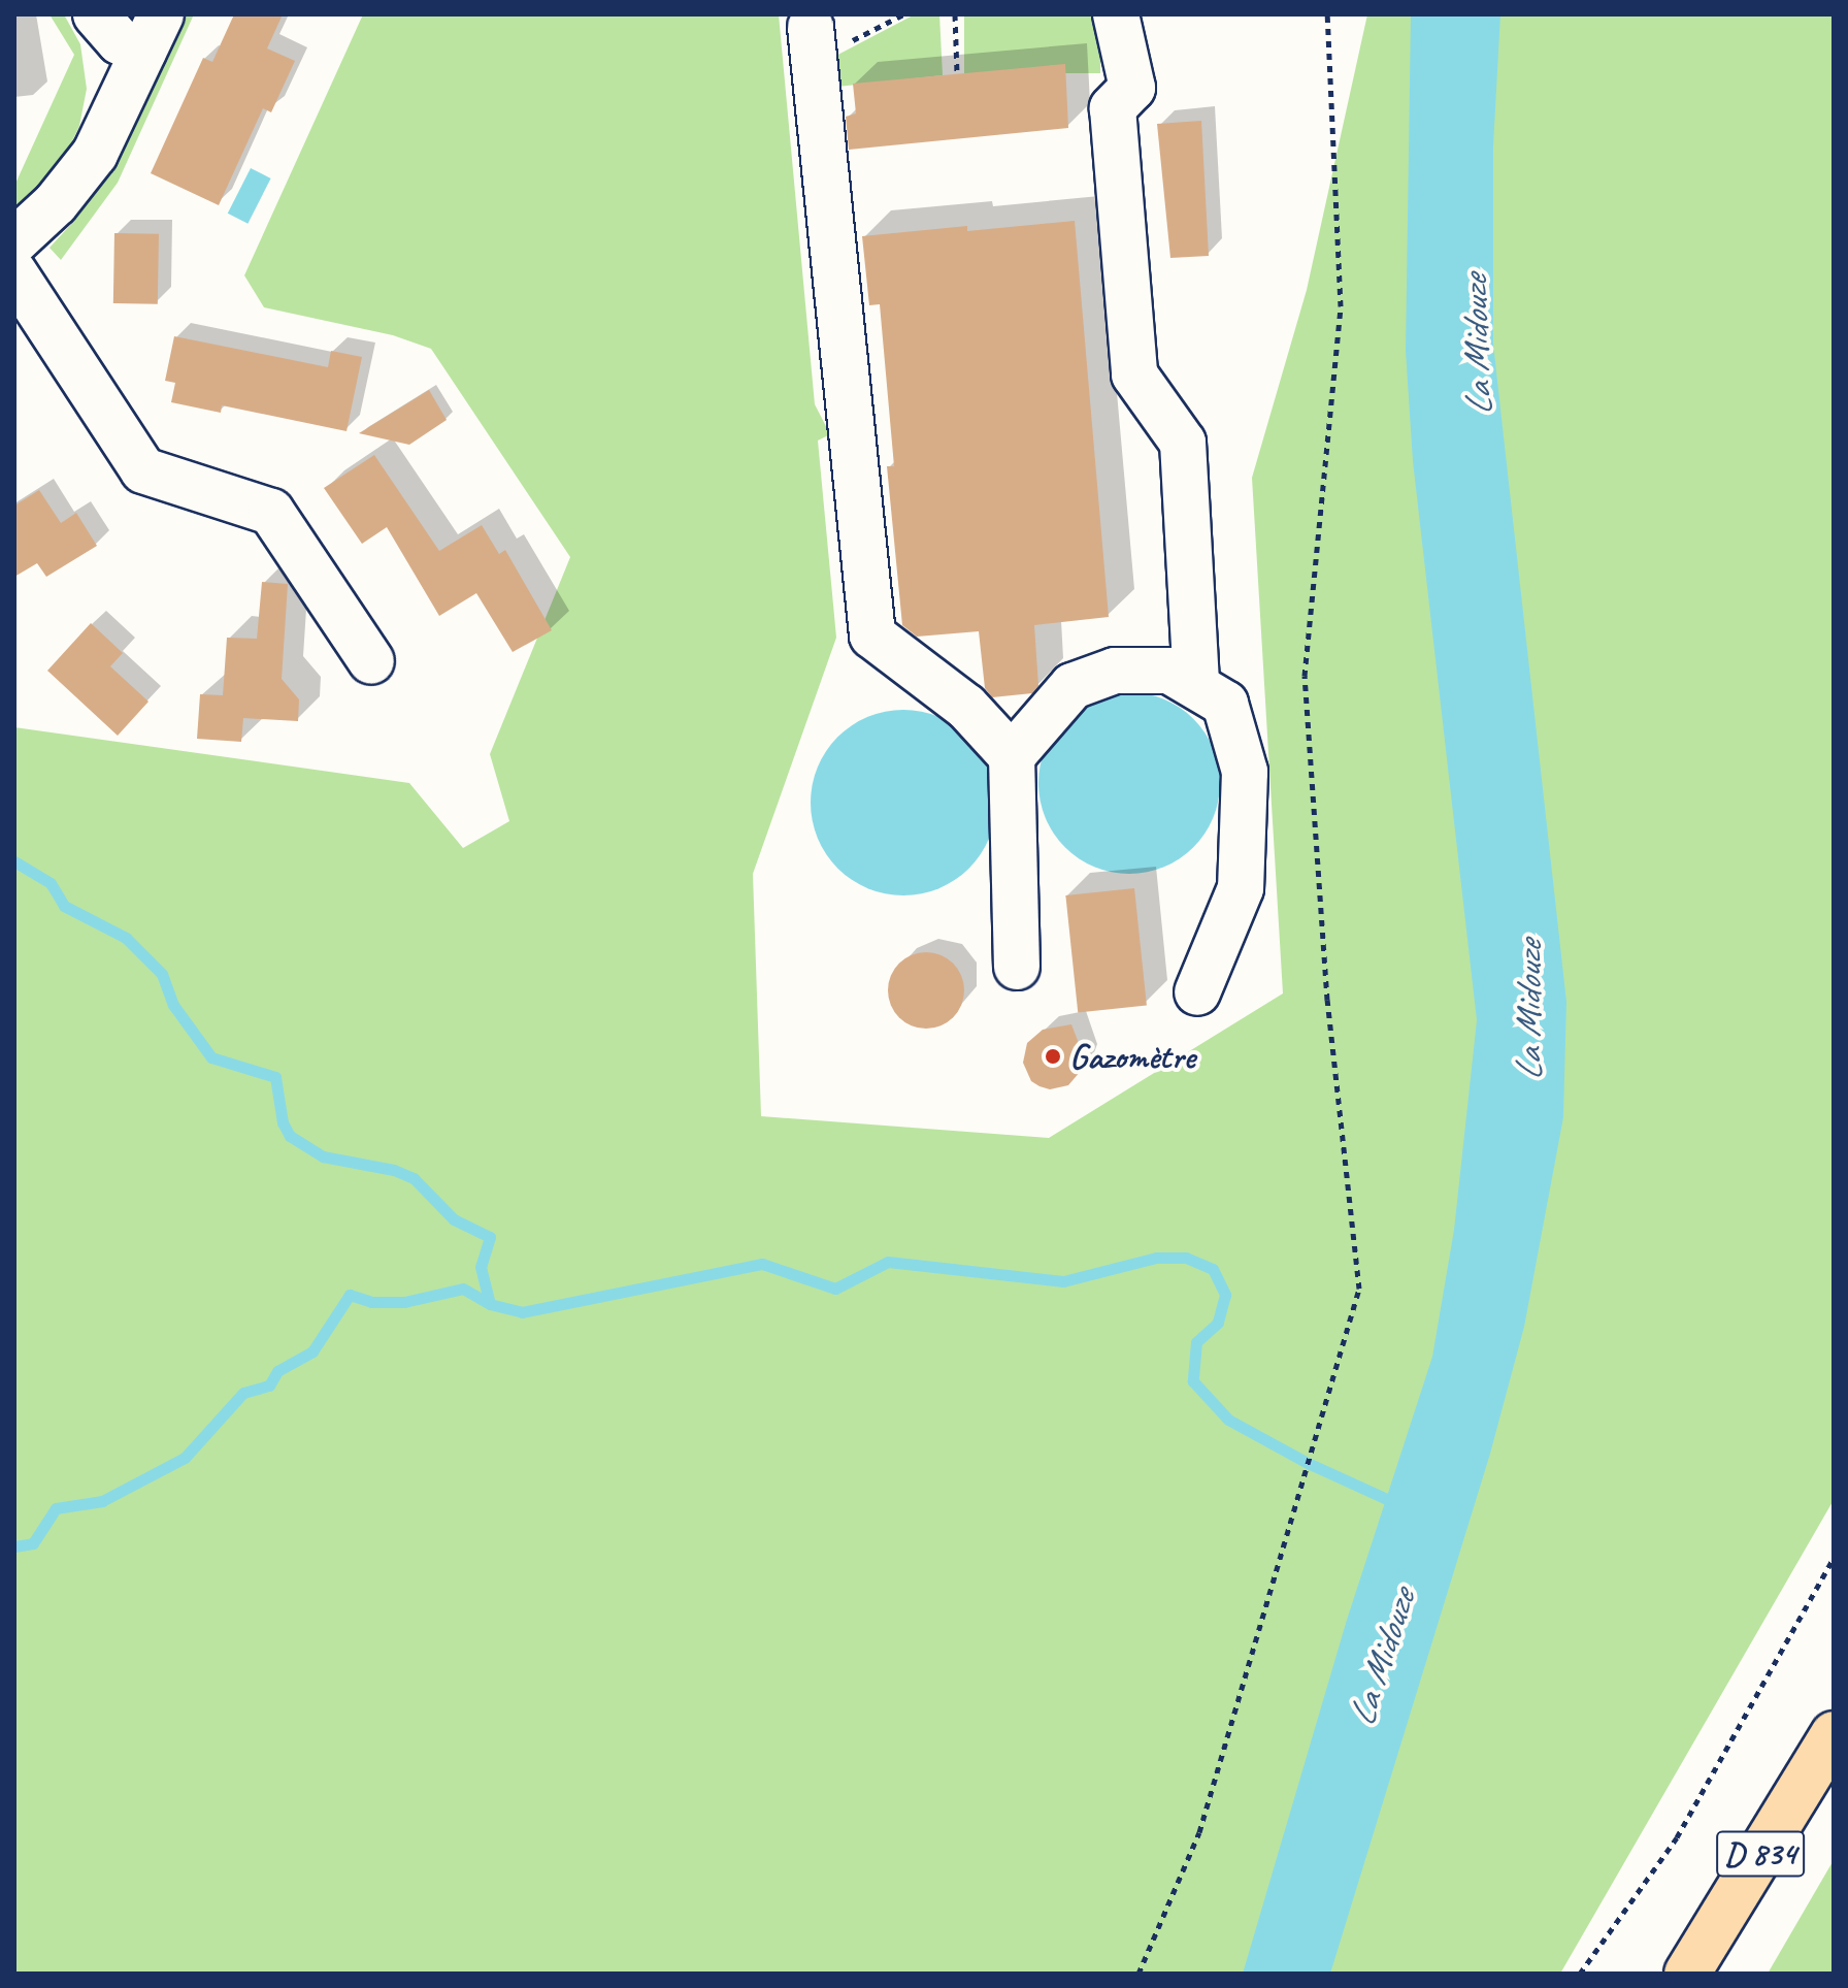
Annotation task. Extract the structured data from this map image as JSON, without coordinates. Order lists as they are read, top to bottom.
{
  "streets": {
    "main road": ["D 834"]
  },
  "water": ["La Midouze"],
  "places": ["Gazomètre"]
}
